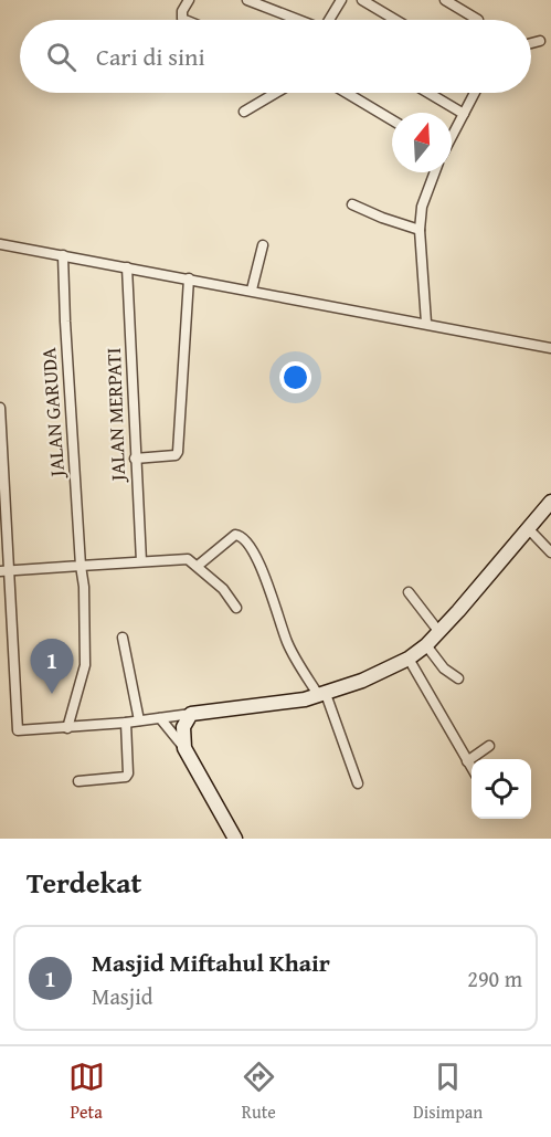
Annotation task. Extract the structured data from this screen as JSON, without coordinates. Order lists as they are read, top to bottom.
{
  "streets": {
    "street": ["JALAN GARUDA", "JALAN MERPATI"]
  },
  "north": "top",
  "page": {
    "search": "Cari di sini",
    "pins": "1",
    "heading": "Terdekat",
    "list": [
      {
        "mark": "1",
        "name": "Masjid Miftahul Khair",
        "note": "Masjid",
        "value": "290 m"
      }
    ],
    "nav": ["Peta", "Rute", "Disimpan"]
  }
}
